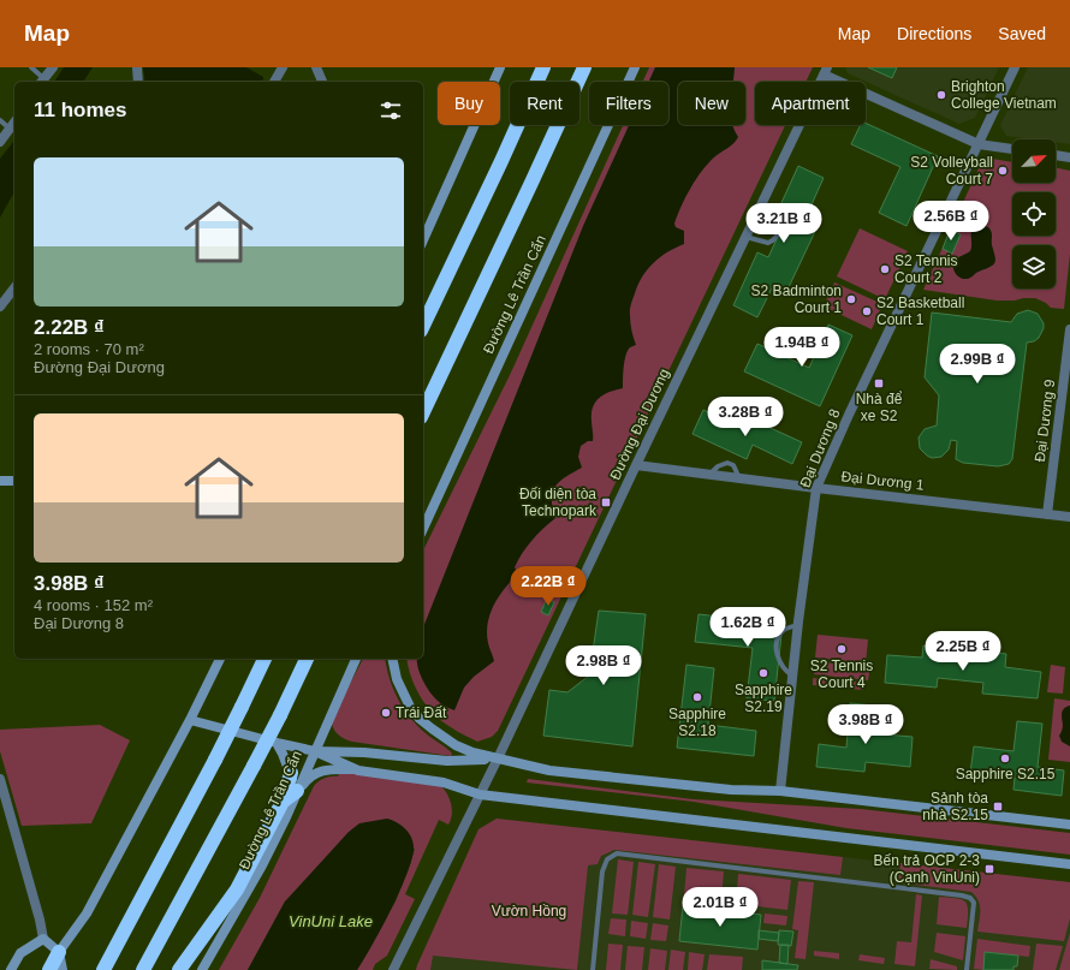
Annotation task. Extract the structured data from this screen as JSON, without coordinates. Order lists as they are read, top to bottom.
{
  "streets": {
    "main road": ["Đường Lê Trần Cẩn"],
    "street": [
      "Đại Dương 9",
      "Đường Đại Dương",
      "Đại Dương 8",
      "Đại Dương 1"
    ]
  },
  "crossings": [
    ["Đại Dương 9", "Đại Dương 1"],
    ["Đường Đại Dương", "Đại Dương 1"],
    ["Đại Dương 8", "Đại Dương 1"]
  ],
  "water": ["VinUni Lake"],
  "parks": ["Vườn Hồng"],
  "places": {
    "other": [
      "Brighton College Vietnam",
      "S2 Volleyball Court 7",
      "S2 Tennis Court 2",
      "S2 Badminton Court 1",
      "S2 Basketball Court 1",
      "S2 Tennis Court 4",
      "Sapphire S2.19",
      "Sapphire S2.18",
      "Trái Đất",
      "Sapphire S2.15"
    ],
    "transit": [
      "Nhà để xe S2",
      "Đối diện tòa Technopark",
      "Sảnh tòa nhà S2.15",
      "Bến trả OCP 2-3 (Cạnh VinUni)"
    ]
  },
  "north": "top right",
  "page": {
    "header": "Map",
    "nav": ["Map", "Directions", "Saved"],
    "chip": [
      "Buy",
      "Rent",
      "Filters",
      "New",
      "Apartment"
    ],
    "heading": "11 homes",
    "list": [
      {
        "name": "2.22B ₫",
        "note": "2 rooms · 70 m² · Đường Đại Dương"
      },
      {
        "name": "3.98B ₫",
        "note": "4 rooms · 152 m² · Đại Dương 8"
      }
    ],
    "price": [
      "2.56B ₫",
      "3.21B ₫",
      "1.94B ₫",
      "2.99B ₫",
      "3.28B ₫",
      "2.22B ₫",
      "1.62B ₫",
      "2.25B ₫",
      "2.98B ₫",
      "3.98B ₫",
      "2.01B ₫"
    ]
  }
}
